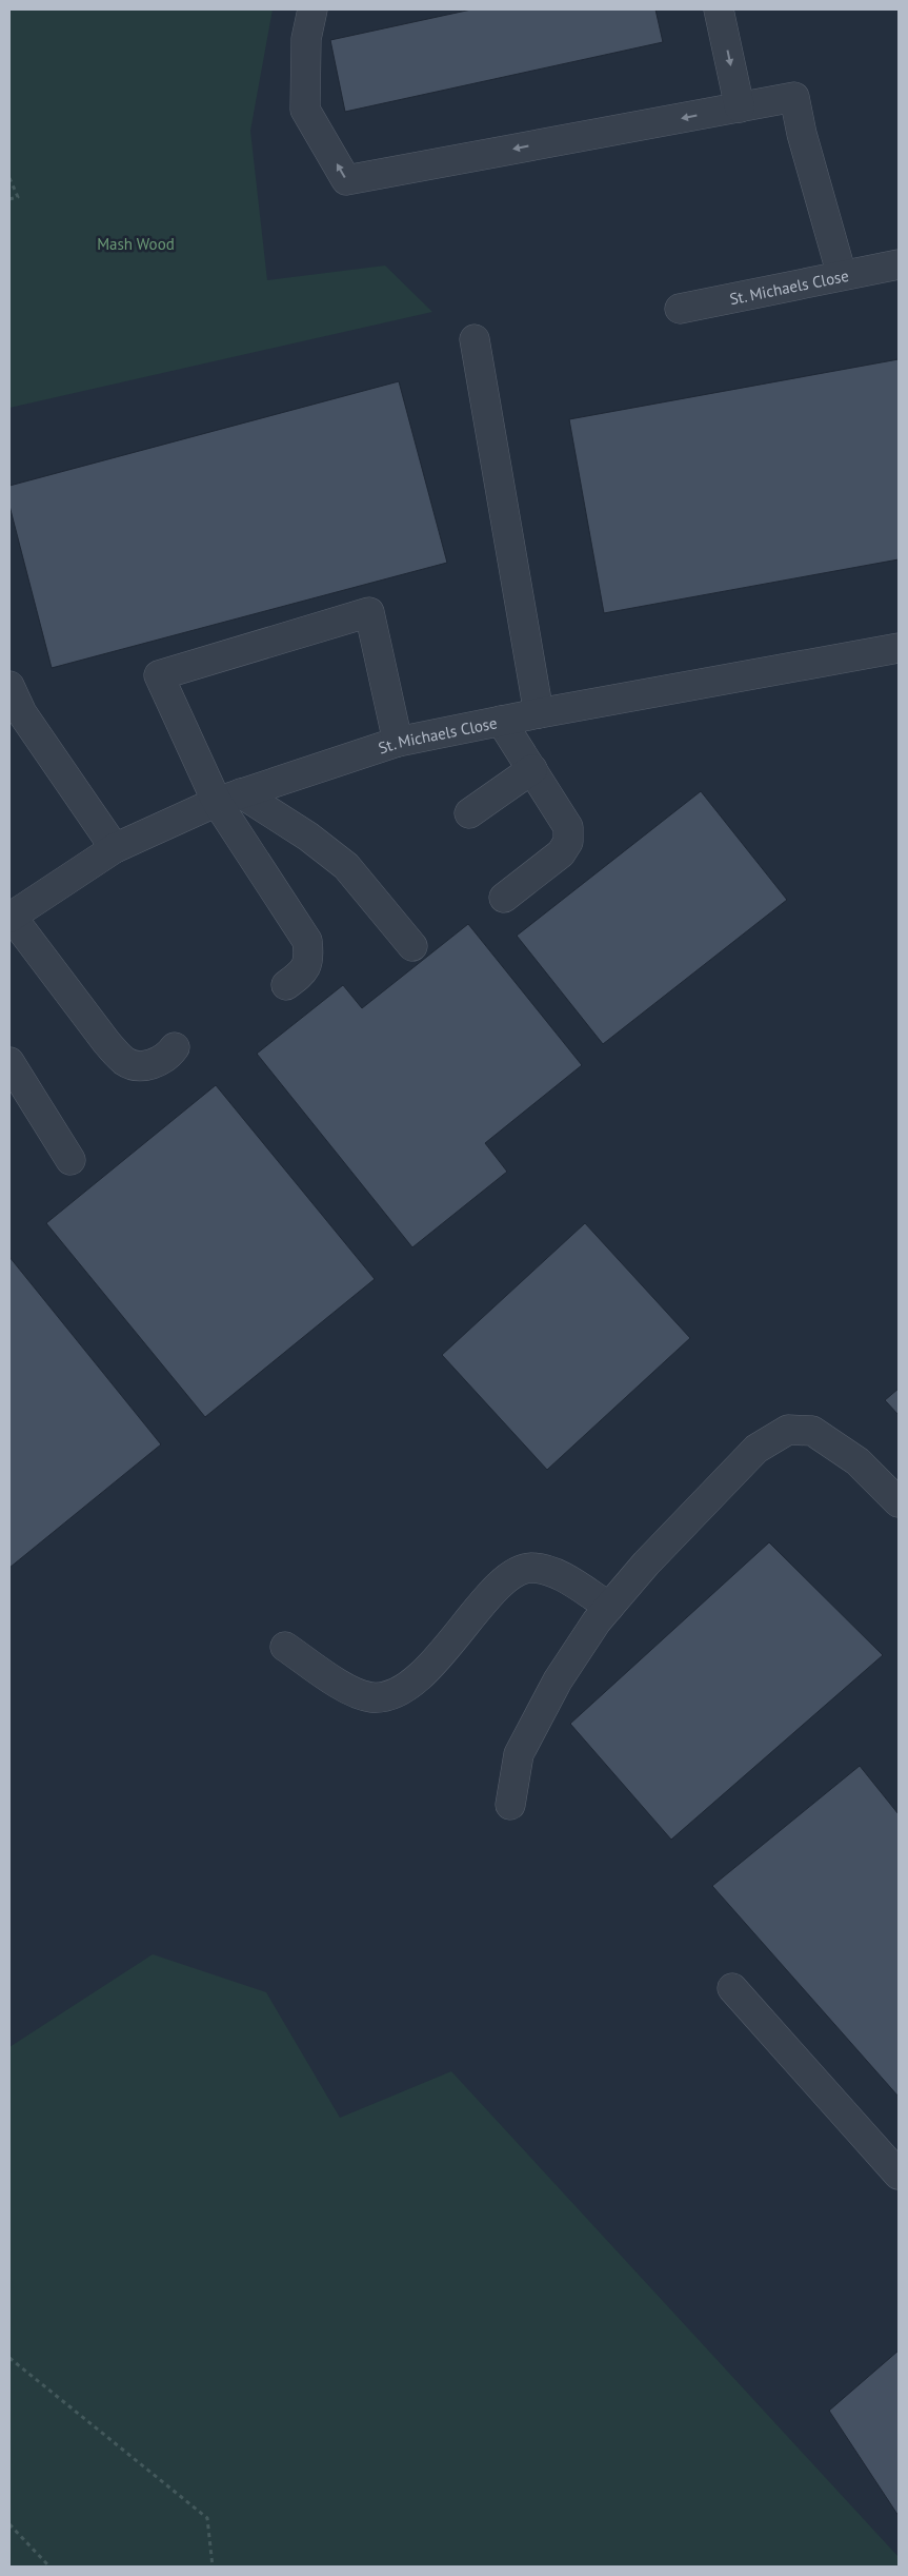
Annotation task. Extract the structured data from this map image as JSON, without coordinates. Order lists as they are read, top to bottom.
{
  "streets": {
    "street": ["St. Michaels Close"]
  },
  "parks": ["Mash Wood"]
}
